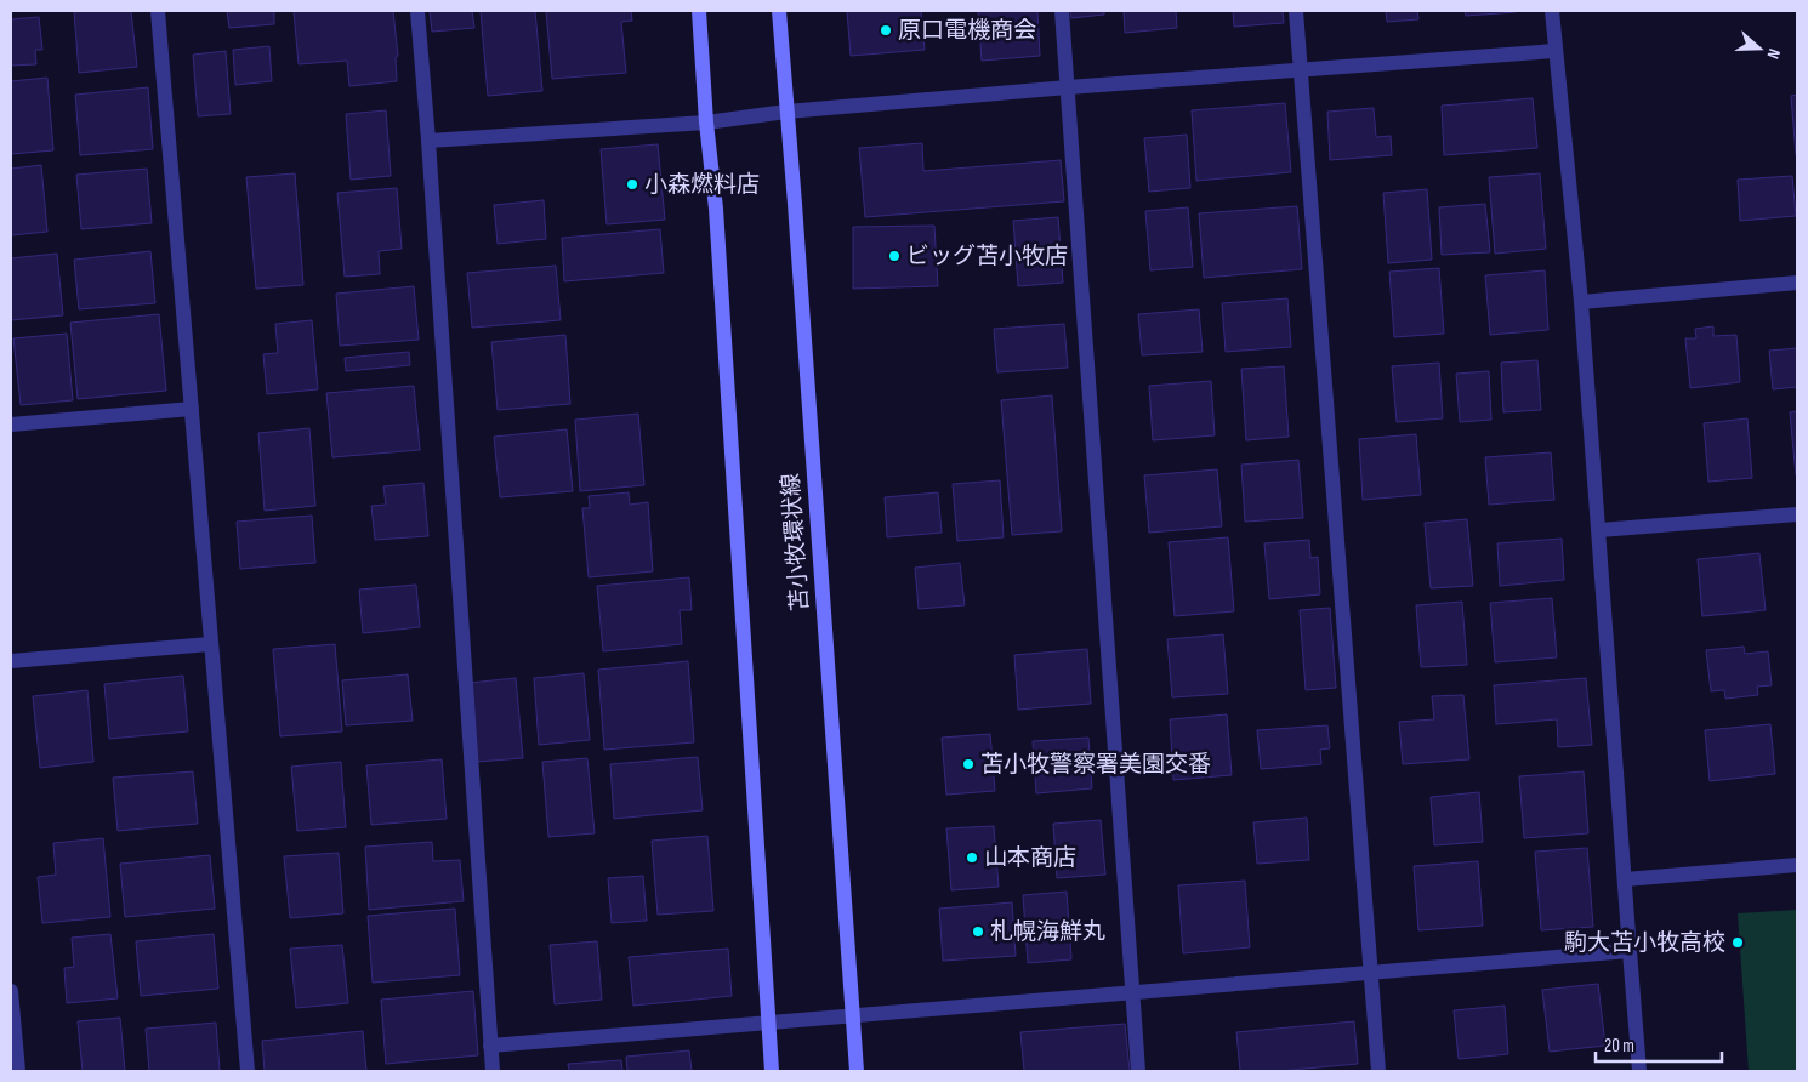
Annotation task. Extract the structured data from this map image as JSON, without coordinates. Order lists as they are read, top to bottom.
{
  "streets": {
    "main road": ["苫小牧環状線"]
  },
  "places": [
    "原口電機商会",
    "小森燃料店",
    "ビッグ苫小牧店",
    "苫小牧警察署美園交番",
    "山本商店",
    "札幌海鮮丸",
    "駒大苫小牧高校"
  ],
  "scale_bar": "20 m",
  "north": "right"
}
